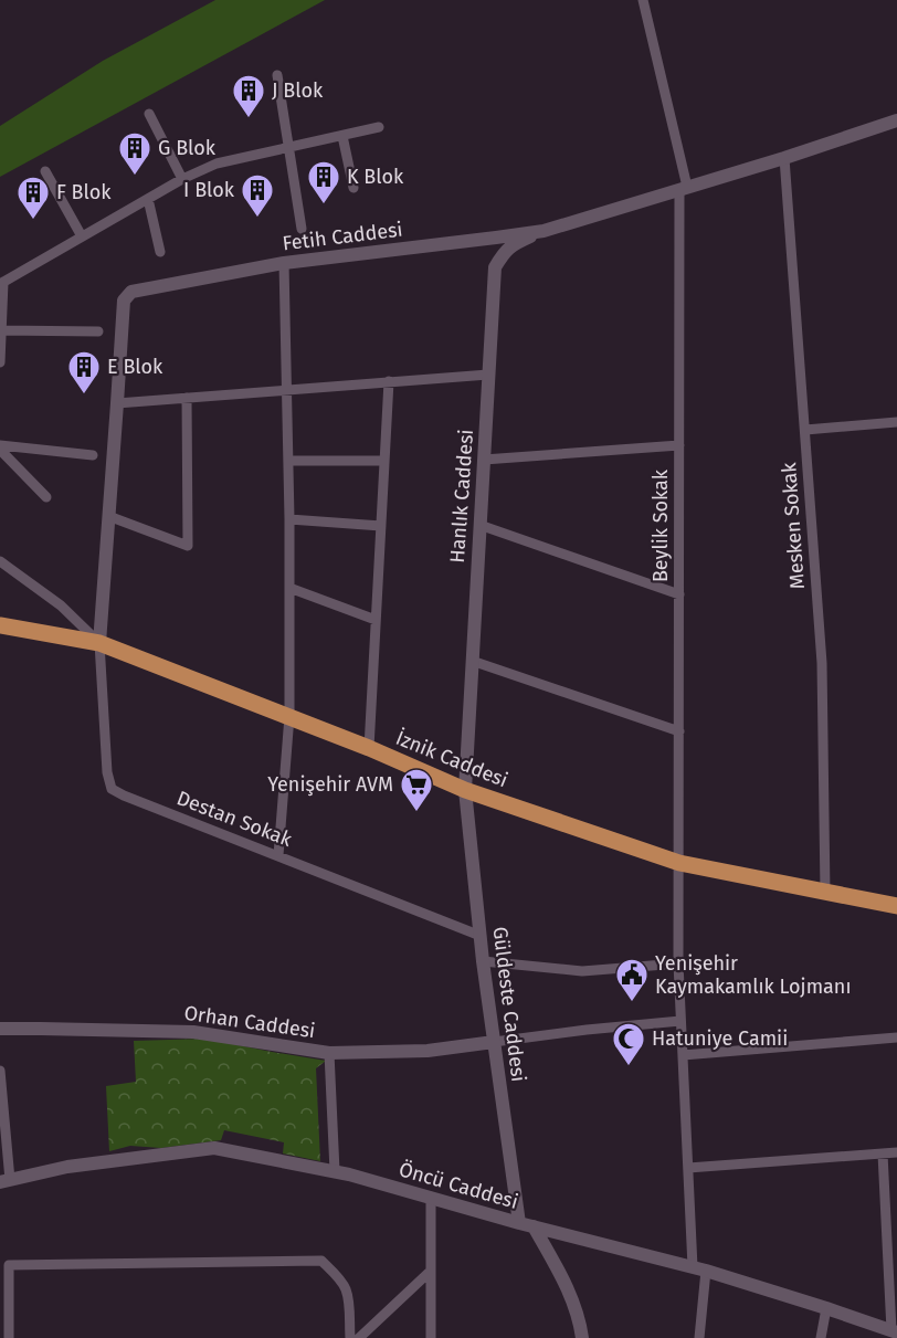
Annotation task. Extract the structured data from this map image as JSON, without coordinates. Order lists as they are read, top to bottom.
{
  "streets": {
    "main road": ["İznik Caddesi"],
    "street": [
      "Fetih Caddesi",
      "Hanlık Caddesi",
      "Beylik Sokak",
      "Mesken Sokak",
      "Destan Sokak",
      "Güldeste Caddesi",
      "Orhan Caddesi",
      "Öncü Caddesi"
    ]
  },
  "crossings": [
    ["Fetih Caddesi", "Hanlık Caddesi"],
    ["Fetih Caddesi", "Beylik Sokak"],
    ["Fetih Caddesi", "Mesken Sokak"],
    ["Fetih Caddesi", "İznik Caddesi"],
    ["Fetih Caddesi", "Destan Sokak"],
    ["Hanlık Caddesi", "İznik Caddesi"],
    ["Hanlık Caddesi", "Güldeste Caddesi"],
    ["Beylik Sokak", "İznik Caddesi"],
    ["Beylik Sokak", "Öncü Caddesi"],
    ["Mesken Sokak", "İznik Caddesi"],
    ["İznik Caddesi", "Destan Sokak"],
    ["İznik Caddesi", "Güldeste Caddesi"],
    ["Destan Sokak", "Güldeste Caddesi"],
    ["Güldeste Caddesi", "Orhan Caddesi"],
    ["Güldeste Caddesi", "Öncü Caddesi"]
  ],
  "places": {
    "building": [
      "J Blok",
      "G Blok",
      "K Blok",
      "I Blok",
      "F Blok",
      "E Blok"
    ],
    "supermarket": ["Yenişehir AVM"],
    "public building": ["Yenişehir Kaymakamlık Lojmanı"],
    "mosque": ["Hatuniye Camii"]
  }
}
